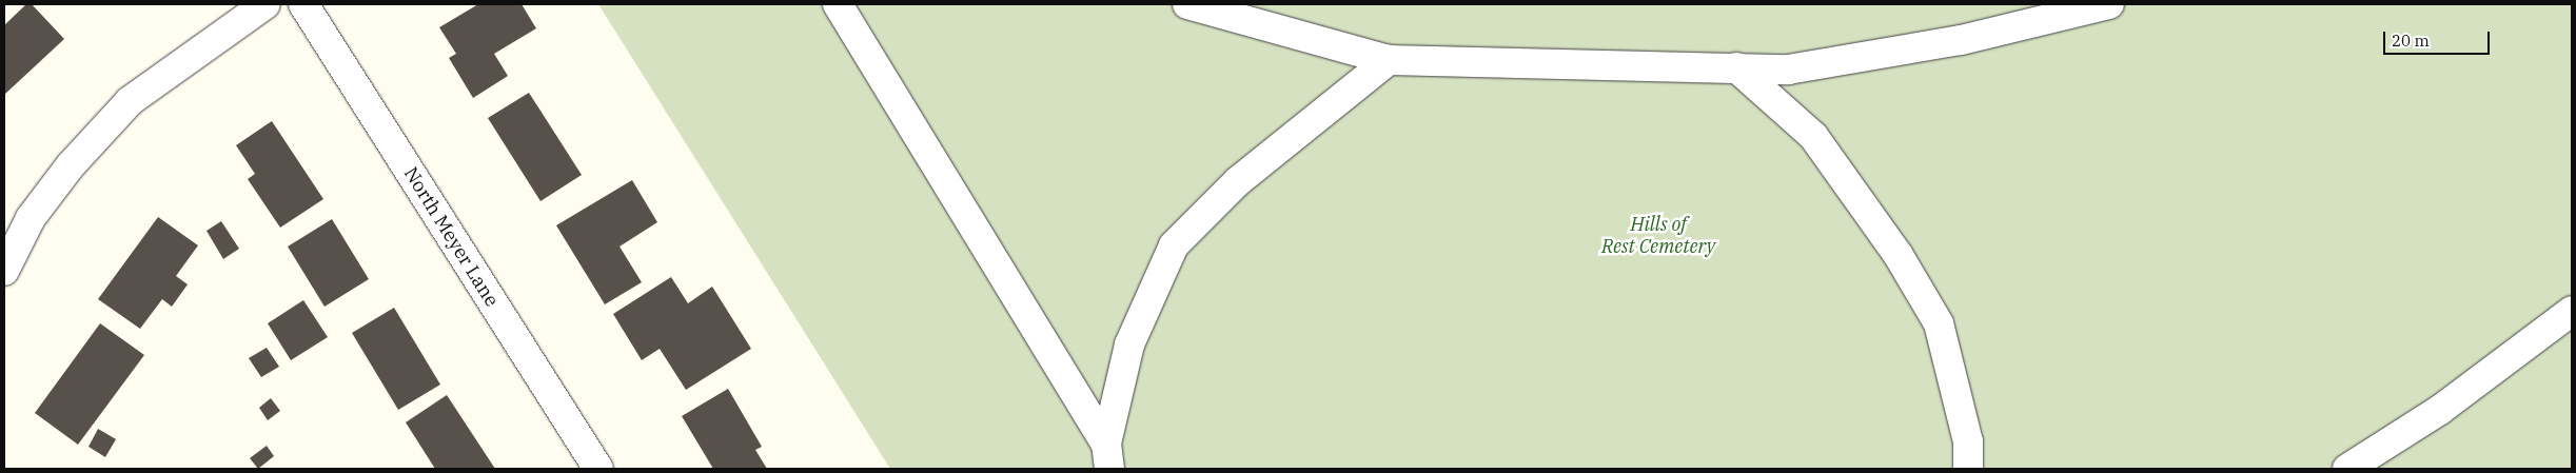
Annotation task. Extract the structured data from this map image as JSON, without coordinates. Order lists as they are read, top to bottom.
{
  "streets": {
    "street": ["North Meyer Lane"]
  },
  "parks": ["Hills of Rest Cemetery"],
  "scale_bar": "20 m"
}
